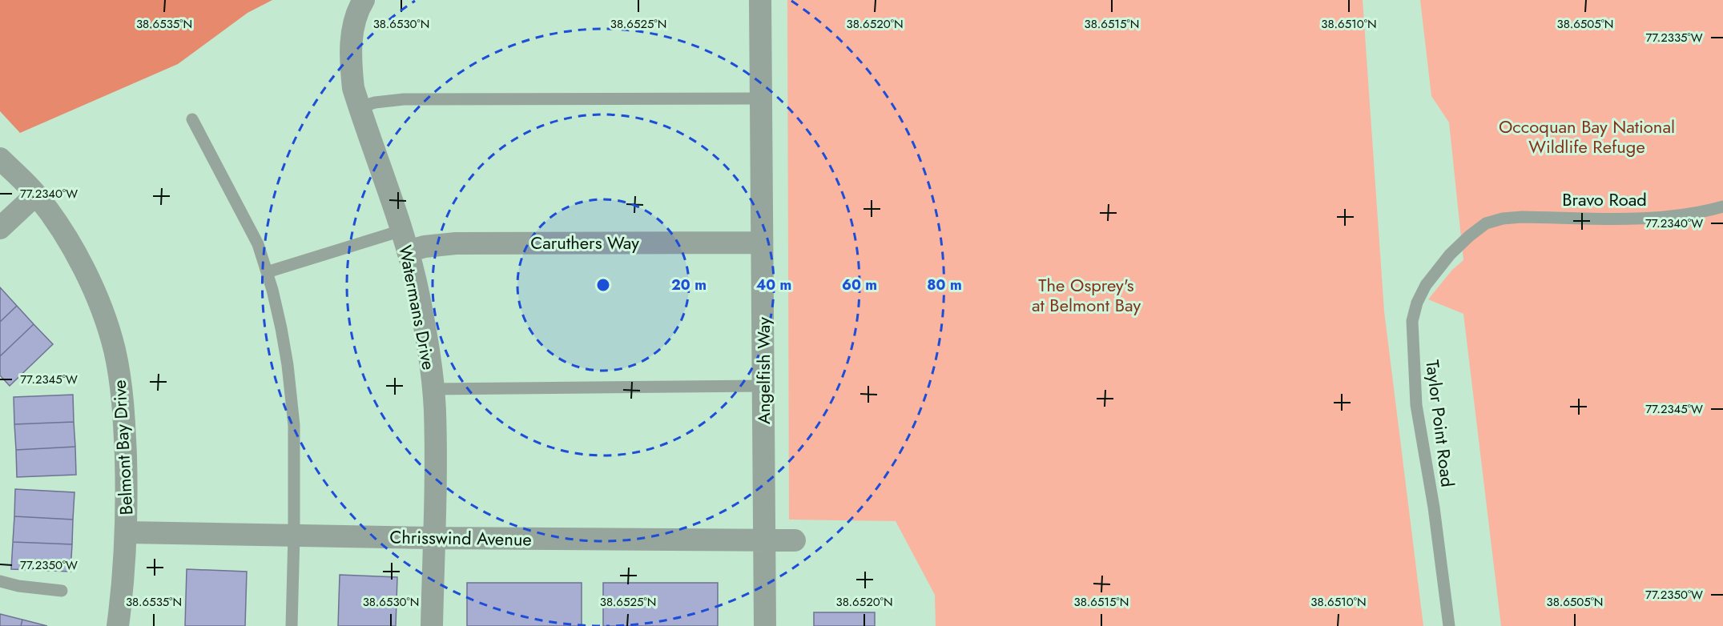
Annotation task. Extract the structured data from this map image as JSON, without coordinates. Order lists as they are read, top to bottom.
{
  "streets": {
    "street": [
      "Caruthers Way",
      "Watermans Drive",
      "Angelfish Way",
      "Belmont Bay Drive",
      "Chrisswind Avenue"
    ],
    "lane": ["Bravo Road", "Taylor Point Road"]
  },
  "crossings": [
    ["Bravo Road", "Taylor Point Road"],
    ["Caruthers Way", "Watermans Drive"],
    ["Caruthers Way", "Angelfish Way"],
    ["Watermans Drive", "Chrisswind Avenue"],
    ["Angelfish Way", "Chrisswind Avenue"],
    ["Belmont Bay Drive", "Chrisswind Avenue"]
  ],
  "parks": ["Occoquan Bay National Wildlife Refuge", "The Osprey's at Belmont Bay"],
  "coordinates": [
    "38.6535°N",
    "38.6530°N",
    "38.6525°N",
    "38.6520°N",
    "38.6515°N",
    "38.6510°N",
    "38.6505°N",
    "77.2335°W",
    "77.2340°W",
    "77.2345°W",
    "77.2350°W"
  ],
  "rings": [
    "20 m",
    "40 m",
    "60 m",
    "80 m"
  ]
}
